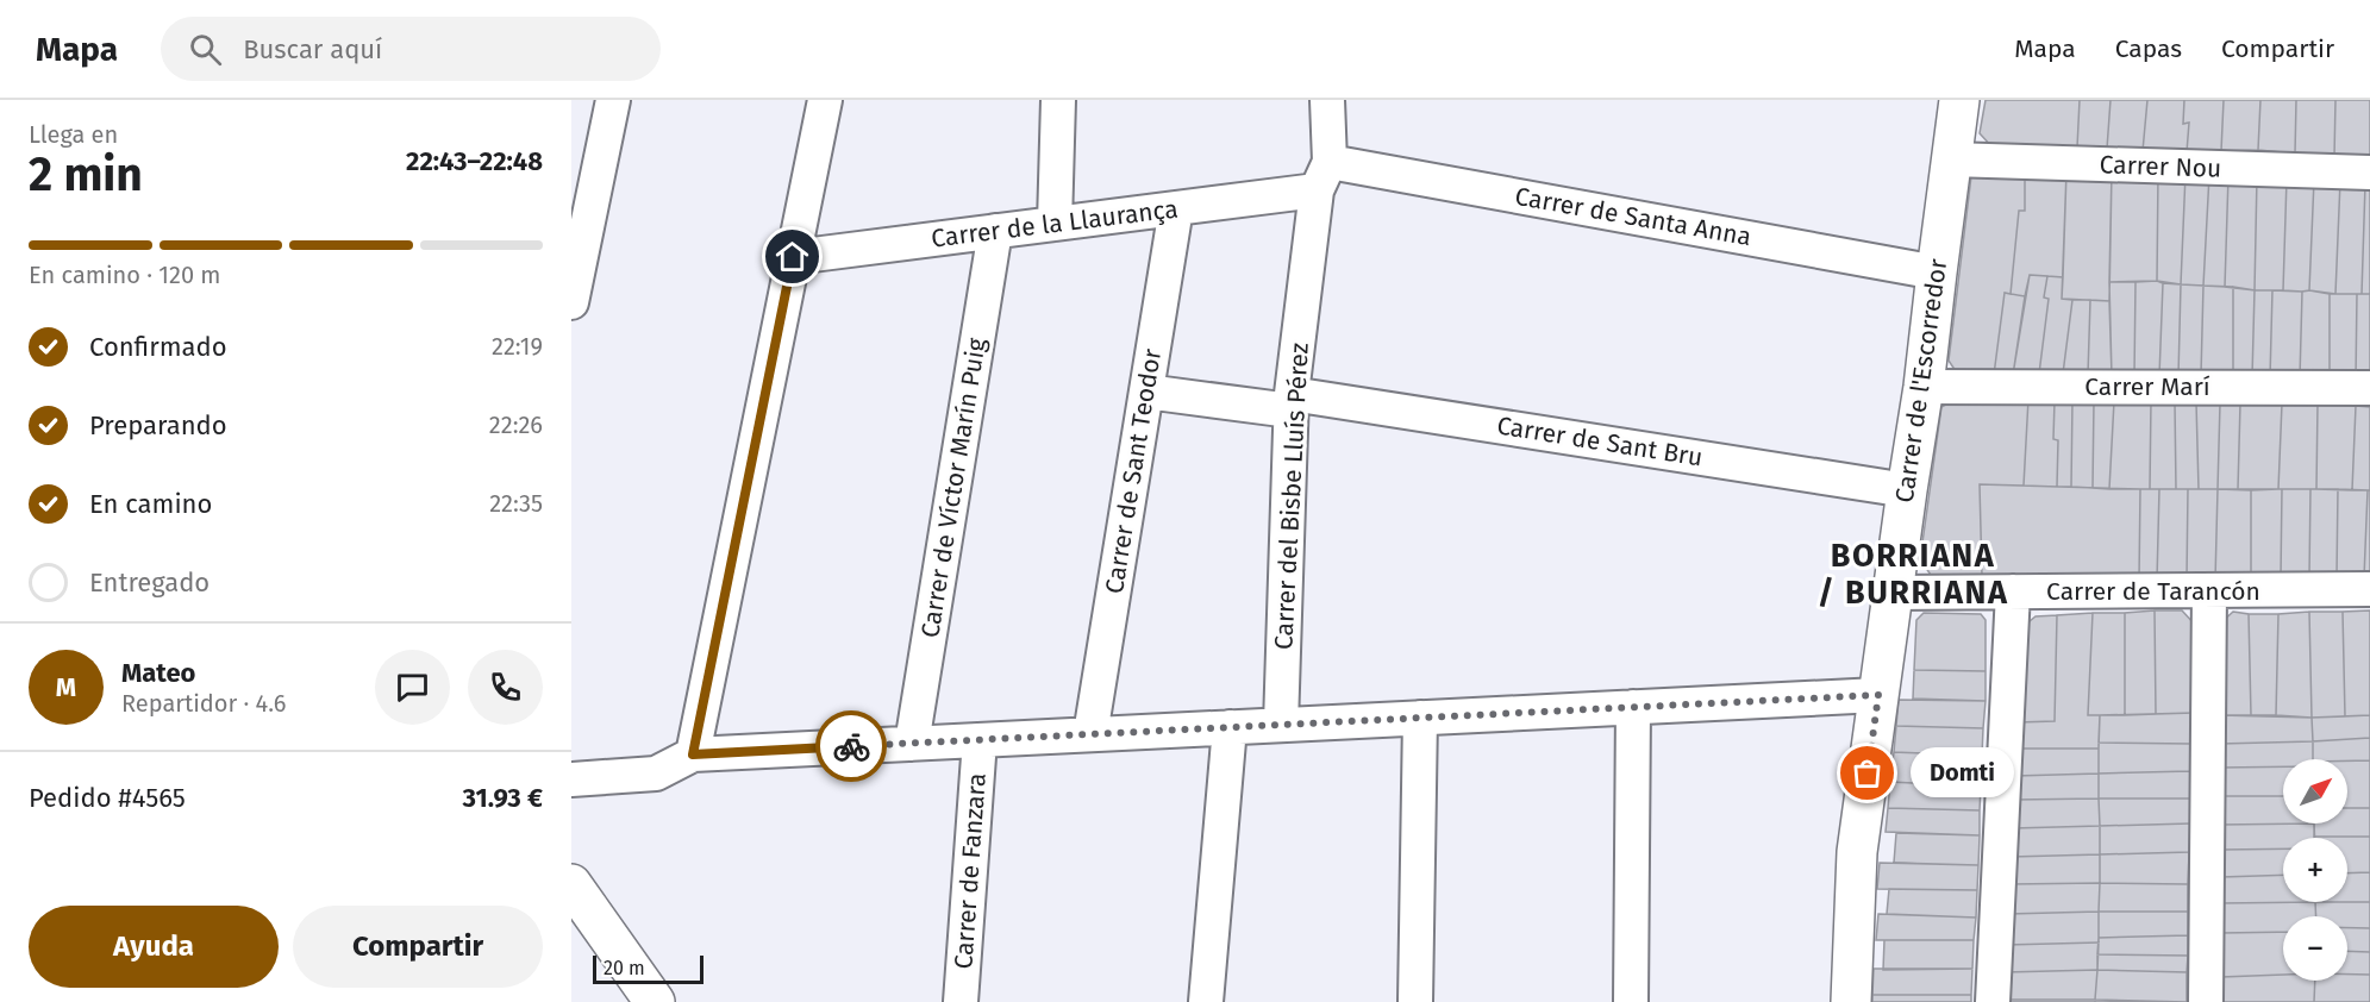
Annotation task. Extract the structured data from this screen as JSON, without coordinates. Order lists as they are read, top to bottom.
{
  "streets": {
    "street": [
      "Carrer Nou",
      "Carrer de Santa Anna",
      "Carrer de la Llaurança",
      "Carrer de l'Escorredor",
      "Carrer Marí",
      "Carrer de Sant Bru",
      "Carrer de Sant Teodor",
      "Carrer de Víctor Marín Puig",
      "Carrer del Bisbe Lluís Pérez",
      "Carrer de Tarancón",
      "Carrer de Fanzara"
    ]
  },
  "crossings": [
    ["Carrer Nou", "Carrer de l'Escorredor"],
    ["Carrer de Santa Anna", "Carrer de la Llaurança"],
    ["Carrer de Santa Anna", "Carrer de l'Escorredor"],
    ["Carrer de Santa Anna", "Carrer del Bisbe Lluís Pérez"],
    ["Carrer de la Llaurança", "Carrer de Sant Teodor"],
    ["Carrer de la Llaurança", "Carrer de Víctor Marín Puig"],
    ["Carrer de la Llaurança", "Carrer del Bisbe Lluís Pérez"],
    ["Carrer de l'Escorredor", "Carrer Marí"],
    ["Carrer de l'Escorredor", "Carrer de Sant Bru"],
    ["Carrer de l'Escorredor", "Carrer de Tarancón"],
    ["Carrer de Sant Bru", "Carrer de Sant Teodor"],
    ["Carrer de Sant Bru", "Carrer del Bisbe Lluís Pérez"]
  ],
  "districts": ["BORRIANA / BURRIANA"],
  "places": ["Domti"],
  "scale_bar": "20 m",
  "north": "top right",
  "page": {
    "header": "Mapa",
    "search": "Buscar aquí",
    "nav": ["Mapa", "Capas", "Compartir"],
    "heading": ["2 min", "Llega en", "22:43–22:48"],
    "panel": [
      "Mateo",
      "Repartidor · 4.6",
      "Pedido #4565",
      "31.93 €"
    ],
    "bar": "En camino · 120 m",
    "list": [
      ["Confirmado", "22:19"],
      ["Preparando", "22:26"],
      ["En camino", "22:35"],
      "Entregado"
    ],
    "round": "M",
    "bubble": "Domti",
    "map_buttons": ["+", "−"],
    "buttons": ["Ayuda", "Compartir"],
    "scale": "20 m"
  }
}
